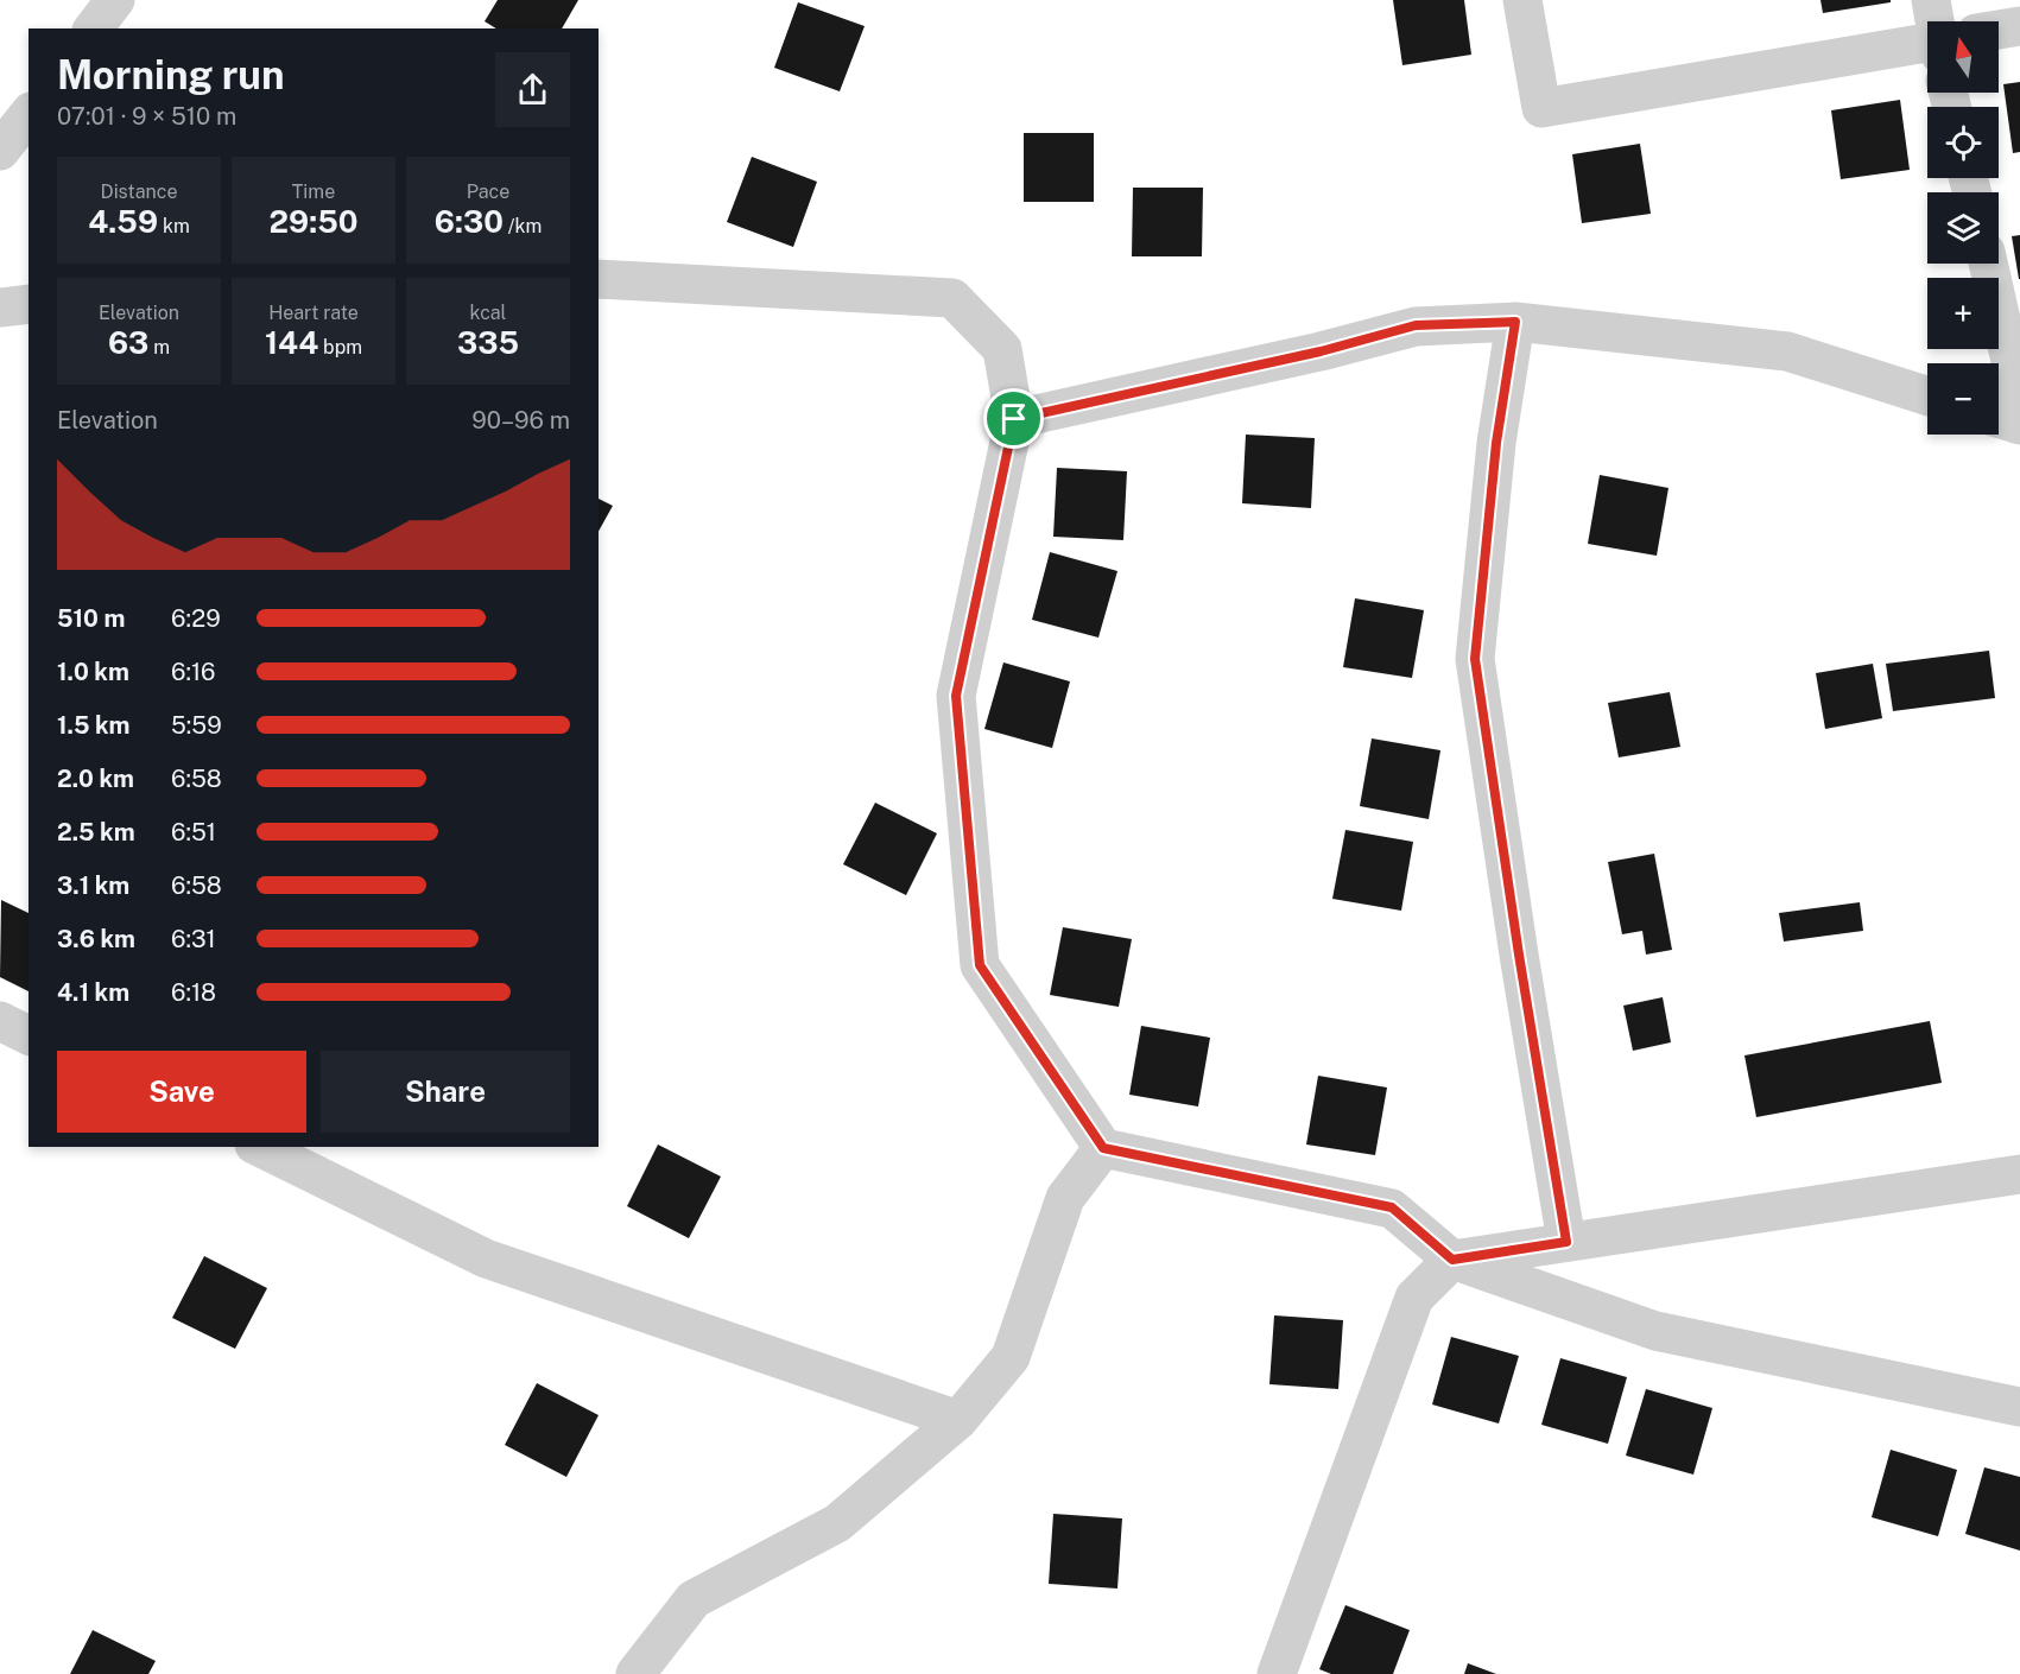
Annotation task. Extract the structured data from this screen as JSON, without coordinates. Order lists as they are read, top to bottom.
{
  "north": "top",
  "page": {
    "map_buttons": ["+", "−"],
    "heading": ["Morning run", "07:01 · 9 × 510 m"],
    "stats": [
      ["Distance", "4.59 km"],
      ["Time", "29:50"],
      ["Pace", "6:30 /km"],
      ["Elevation", "63 m"],
      ["Heart rate", "144 bpm"],
      ["kcal", "335"]
    ],
    "chart": ["Elevation", "90–96 m"],
    "list": [
      {
        "name": "510 m",
        "note": "6:29"
      },
      {
        "name": "1.0 km",
        "note": "6:16"
      },
      {
        "name": "1.5 km",
        "note": "5:59"
      },
      {
        "name": "2.0 km",
        "note": "6:58"
      },
      {
        "name": "2.5 km",
        "note": "6:51"
      },
      {
        "name": "3.1 km",
        "note": "6:58"
      },
      {
        "name": "3.6 km",
        "note": "6:31"
      },
      {
        "name": "4.1 km",
        "note": "6:18"
      }
    ],
    "buttons": ["Save", "Share"]
  }
}
